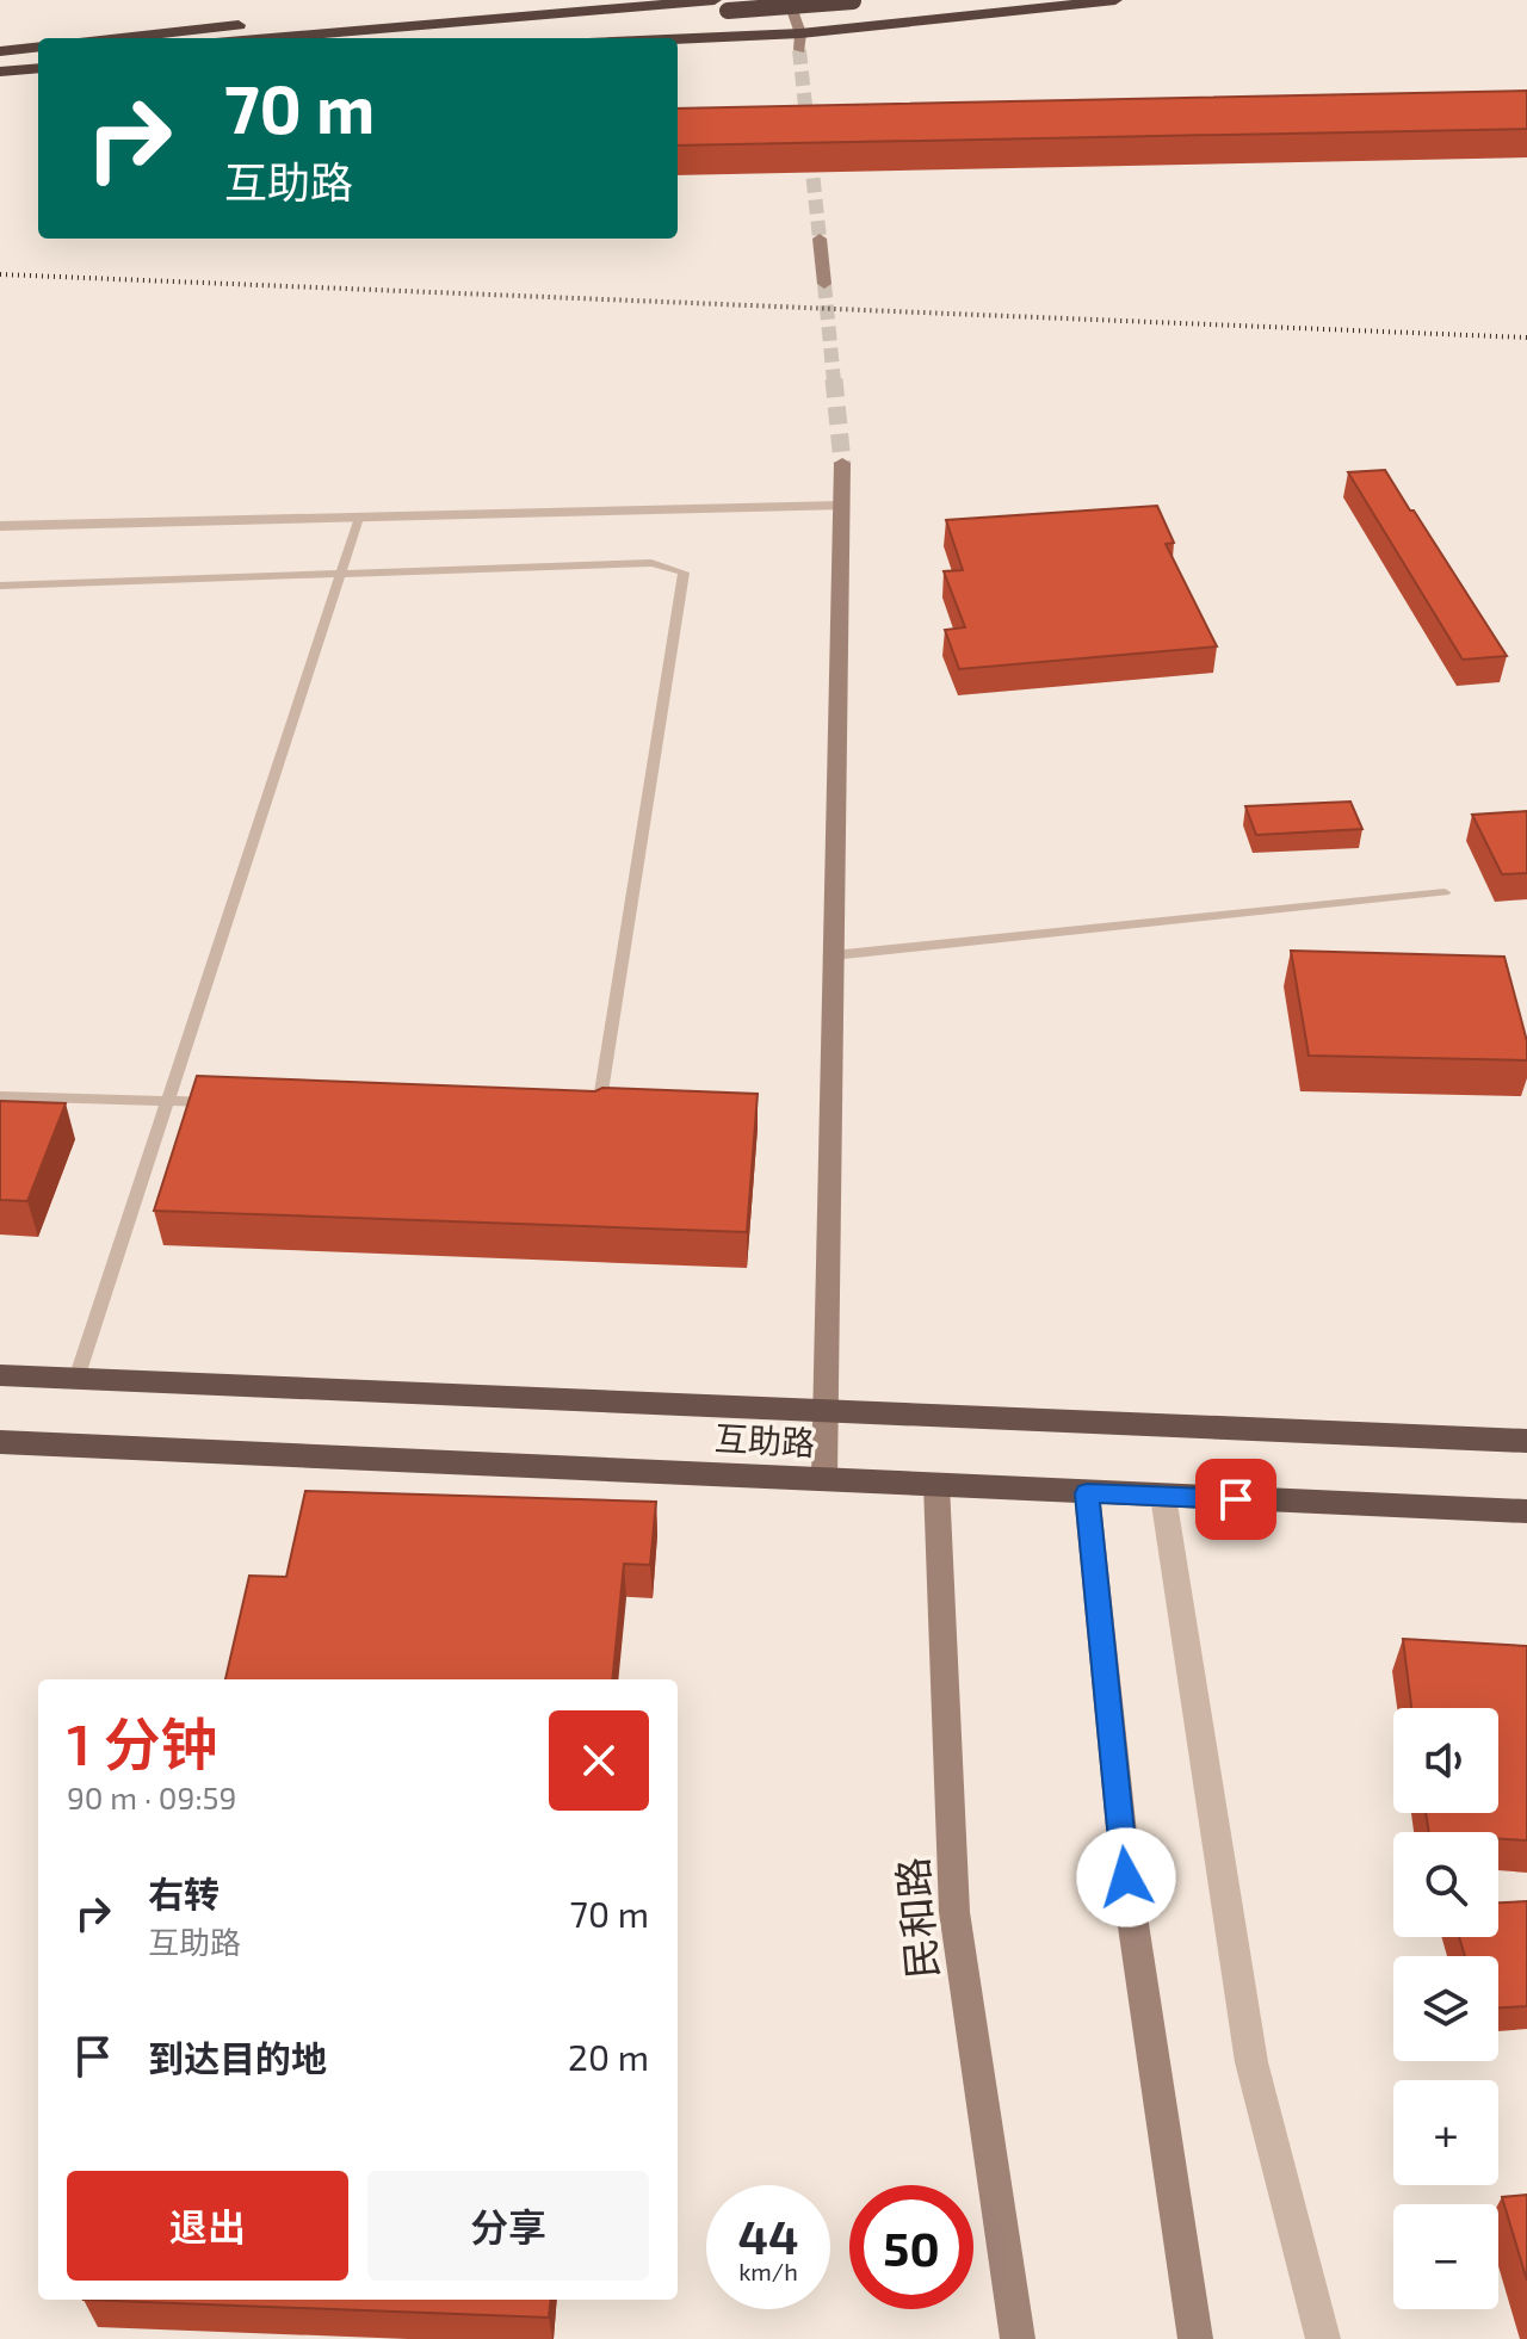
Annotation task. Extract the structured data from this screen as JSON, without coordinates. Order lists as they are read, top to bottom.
{
  "streets": {
    "highway": ["互助路"],
    "main road": ["民和路"]
  },
  "crossings": [
    ["互助路", "民和路"]
  ],
  "page": {
    "turn": ["70 m", "互助路"],
    "heading": ["1 分钟", "90 m · 09:59"],
    "map_buttons": ["+", "−"],
    "list": [
      {
        "name": "右转",
        "note": "互助路",
        "value": "70 m"
      },
      {
        "name": "到达目的地",
        "value": "20 m"
      }
    ],
    "buttons": ["退出", "分享"],
    "speed": "44 km/h",
    "limit": "50"
  }
}
